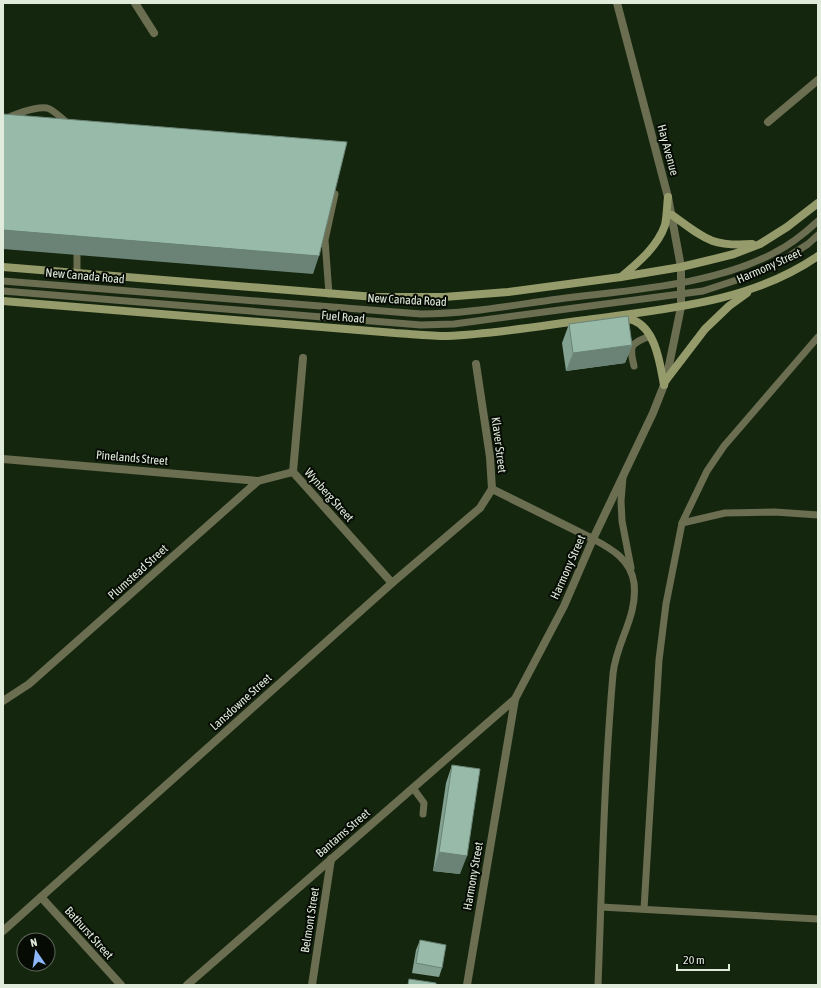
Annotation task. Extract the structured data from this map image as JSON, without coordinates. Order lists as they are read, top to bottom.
{
  "streets": {
    "main road": ["Harmony Street", "Fuel Road"],
    "street": [
      "Hay Avenue",
      "Klaver Street",
      "Pinelands Street",
      "Wynberg Street",
      "Plumstead Street",
      "Lansdowne Street",
      "Bantams Street",
      "Belmont Street",
      "Bathurst Street"
    ],
    "lane": ["New Canada Road"]
  },
  "crossings": [
    ["Hay Avenue", "Harmony Street"],
    ["Hay Avenue", "New Canada Road"],
    ["Hay Avenue", "Fuel Road"],
    ["Harmony Street", "Fuel Road"],
    ["Harmony Street", "Klaver Street"],
    ["Harmony Street", "Bantams Street"],
    ["Klaver Street", "Lansdowne Street"],
    ["Pinelands Street", "Plumstead Street"],
    ["Wynberg Street", "Plumstead Street"],
    ["Wynberg Street", "Lansdowne Street"],
    ["Lansdowne Street", "Bathurst Street"],
    ["Bantams Street", "Belmont Street"]
  ],
  "scale_bar": "20 m",
  "north": "top"
}
